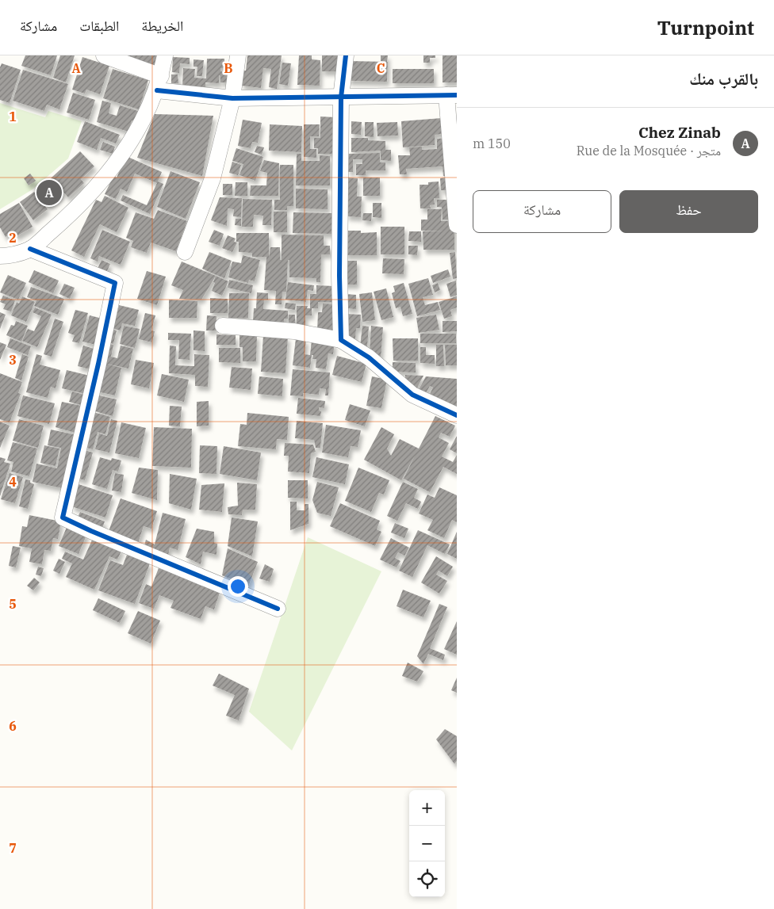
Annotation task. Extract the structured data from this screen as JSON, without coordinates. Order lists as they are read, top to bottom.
{
  "page": {
    "header": "Turnpoint",
    "nav": ["الخريطة", "الطبقات", "مشاركة"],
    "heading": "بالقرب منك",
    "list": [
      {
        "mark": "A",
        "name": "Chez Zinab",
        "note": "متجر · Rue de la Mosquée",
        "value": "150 m"
      }
    ],
    "buttons": ["حفظ", "مشاركة"],
    "pins": "A",
    "map_buttons": ["+", "−"]
  },
  "grid": {
    "columns": ["A", "B", "C"],
    "rows": [
      "1",
      "2",
      "3",
      "4",
      "5",
      "6",
      "7"
    ]
  }
}
